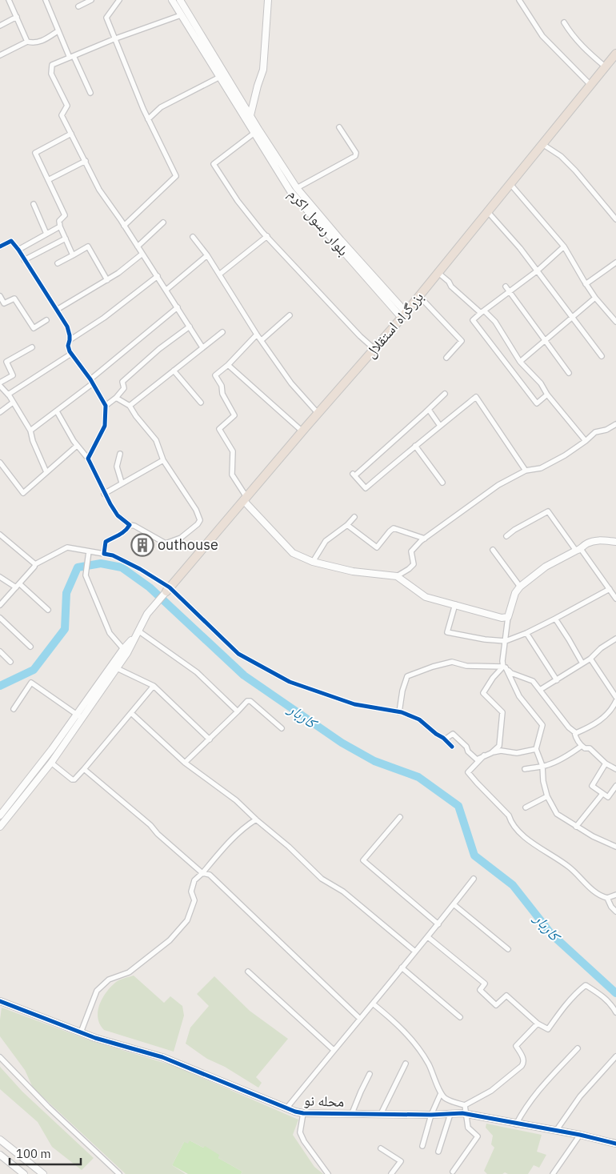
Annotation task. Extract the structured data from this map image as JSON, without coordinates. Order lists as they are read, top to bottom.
{
  "streets": {
    "highway": ["بزرگراه استقلال"],
    "main road": ["بلوار رسول اکرم", "محله نو"]
  },
  "crossings": [
    ["بلوار رسول اکرم", "بزرگراه استقلال"]
  ],
  "water": ["کاربار"],
  "places": {
    "building": ["outhouse"]
  },
  "scale_bar": "100 m"
}
